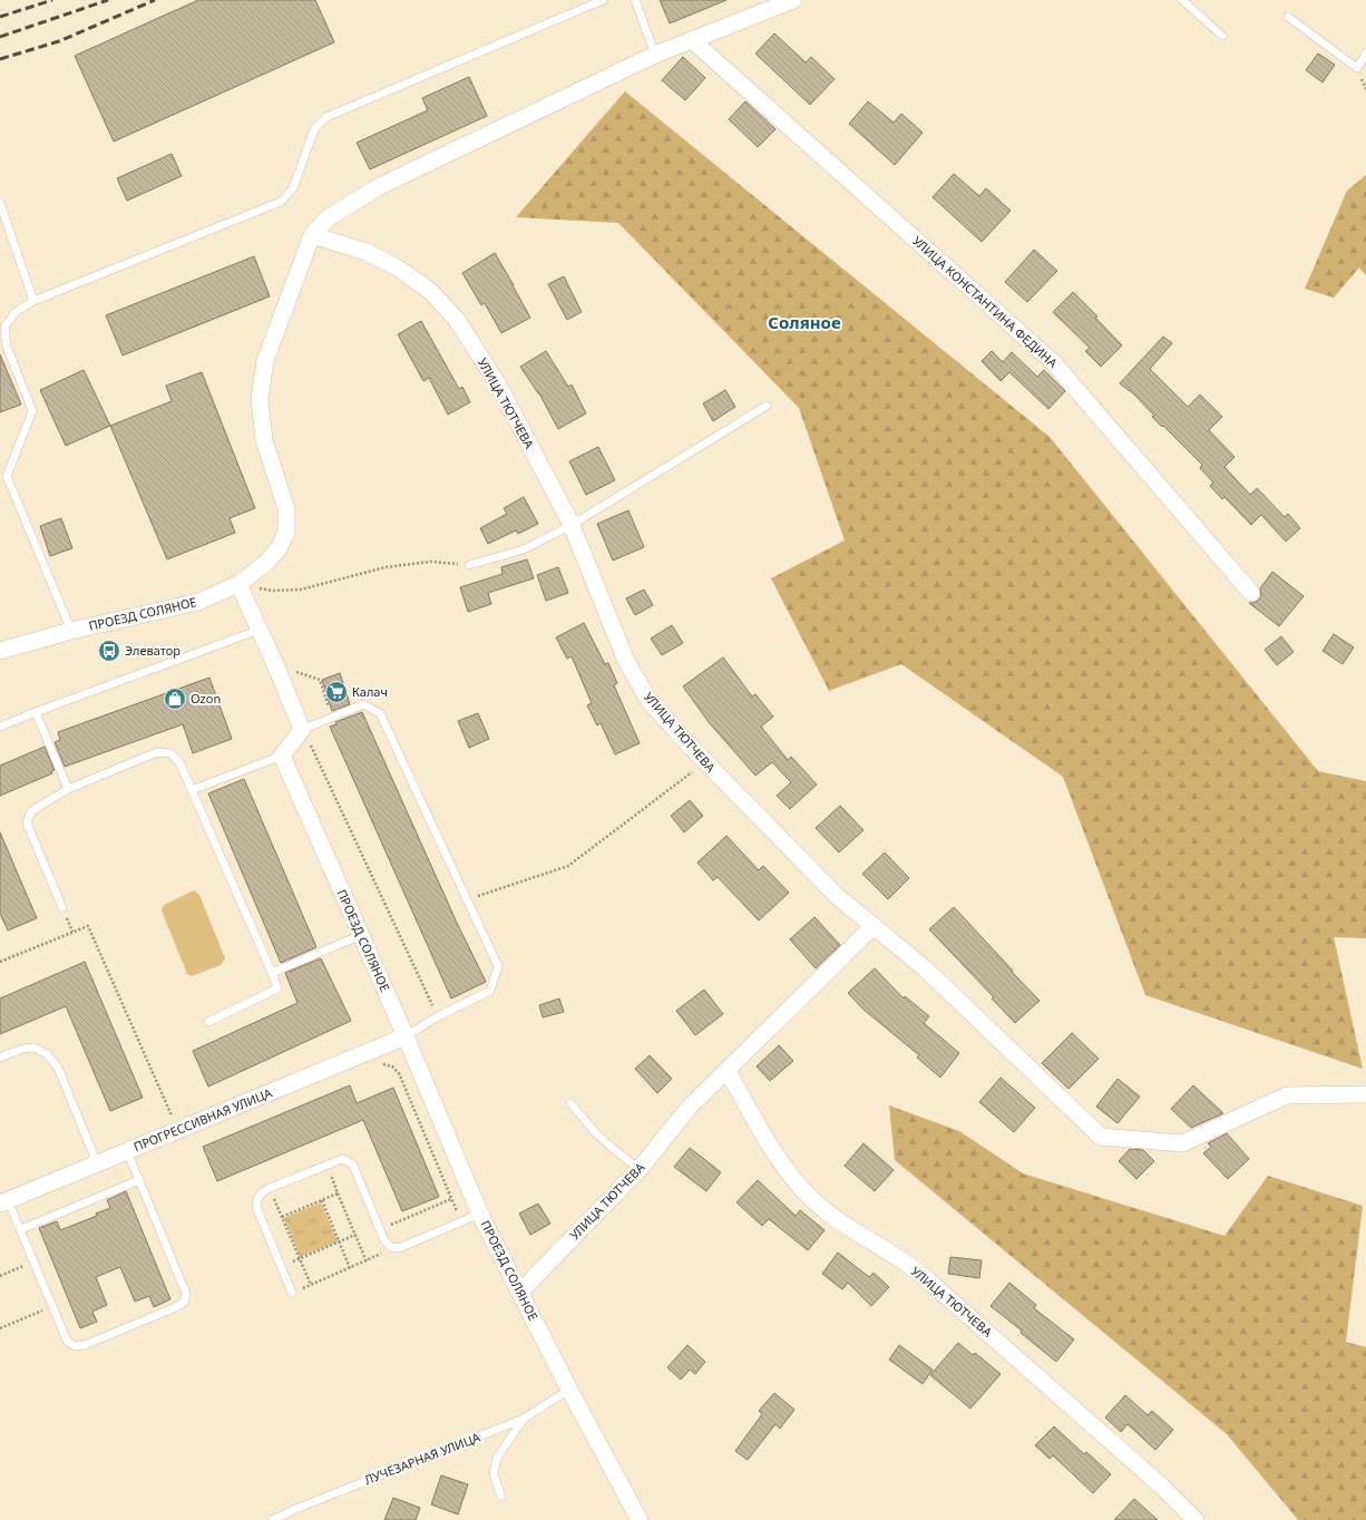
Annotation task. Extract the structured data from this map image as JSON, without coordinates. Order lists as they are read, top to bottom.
{
  "streets": {
    "street": [
      "УЛИЦА КОНСТАНТИНА ФЕДИНА",
      "УЛИЦА ТЮТЧЕВА",
      "ПРОЕЗД СОЛЯНОЕ",
      "ПРОГРЕССИВНАЯ УЛИЦА"
    ],
    "lane": ["ЛУЧЕЗАРНАЯ УЛИЦА"]
  },
  "crossings": [
    ["УЛИЦА ТЮТЧЕВА", "ПРОЕЗД СОЛЯНОЕ"],
    ["ПРОЕЗД СОЛЯНОЕ", "ПРОГРЕССИВНАЯ УЛИЦА"],
    ["ПРОЕЗД СОЛЯНОЕ", "ЛУЧЕЗАРНАЯ УЛИЦА"]
  ],
  "districts": ["Соляное"],
  "places": {
    "bus stop": ["Элеватор"],
    "supermarket": ["Калач"],
    "shop": ["Ozon"]
  }
}
